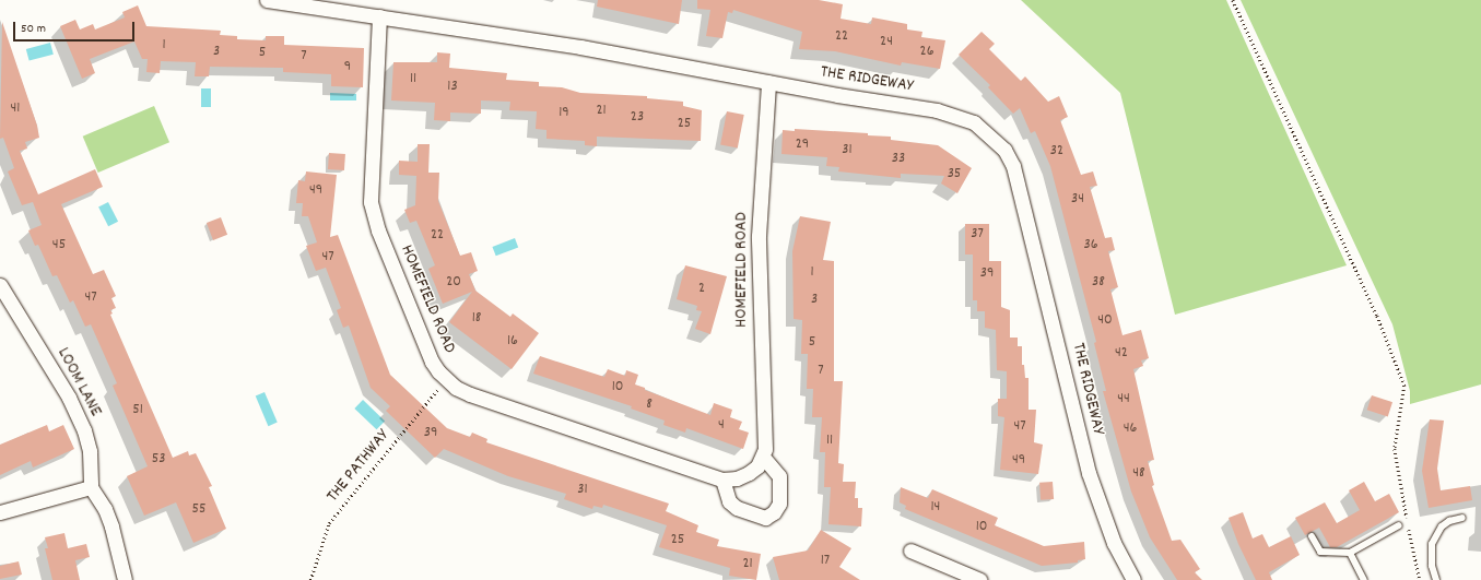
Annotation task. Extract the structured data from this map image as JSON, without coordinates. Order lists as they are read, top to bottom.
{
  "streets": {
    "street": ["THE RIDGEWAY", "HOMEFIELD ROAD", "LOOM LANE"],
    "path": ["THE PATHWAY"]
  },
  "crossings": [
    ["THE RIDGEWAY", "HOMEFIELD ROAD"],
    ["HOMEFIELD ROAD", "THE PATHWAY"]
  ],
  "house_numbers": [
    "22",
    "24",
    "1",
    "3",
    "26",
    "5",
    "7",
    "9",
    "11",
    "13",
    "41",
    "21",
    "19",
    "23",
    "25",
    "29",
    "31",
    "32",
    "33",
    "35",
    "49",
    "34",
    "37",
    "22",
    "45",
    "36",
    "47",
    "1",
    "39",
    "20",
    "38",
    "2",
    "47",
    "3",
    "18",
    "40",
    "16",
    "5",
    "42",
    "7",
    "10",
    "44",
    "8",
    "51",
    "4",
    "47",
    "46",
    "39",
    "11",
    "53",
    "49",
    "48",
    "31",
    "14",
    "55",
    "10",
    "25",
    "17",
    "21"
  ],
  "scale_bar": "50 m"
}
